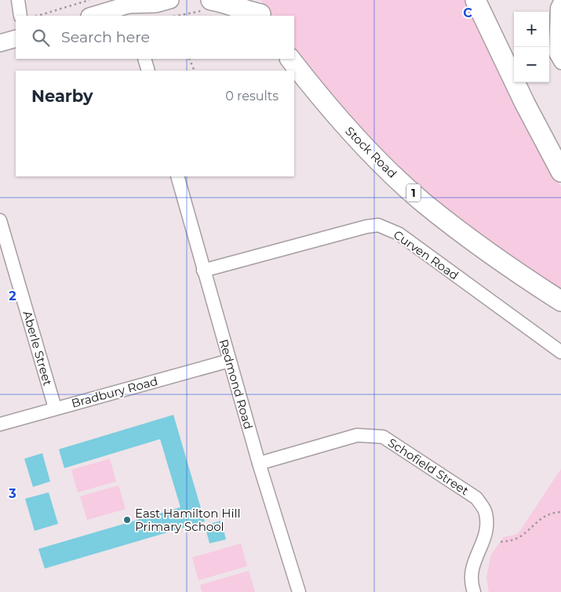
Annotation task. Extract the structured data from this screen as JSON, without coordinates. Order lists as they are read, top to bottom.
{
  "streets": {
    "highway": ["Stock Road", "1"],
    "street": [
      "Curven Road",
      "Aberle Street",
      "Redmond Road",
      "Bradbury Road",
      "Schofield Street"
    ]
  },
  "crossings": [
    ["Curven Road", "Redmond Road"],
    ["Aberle Street", "Bradbury Road"],
    ["Redmond Road", "Bradbury Road"],
    ["Redmond Road", "Schofield Street"]
  ],
  "places": ["East Hamilton Hill Primary School"],
  "page": {
    "map_buttons": ["+", "−"],
    "search": "Search here",
    "heading": ["Nearby", "0 results"]
  },
  "grid": {
    "columns": ["C"],
    "rows": ["2", "3"]
  }
}
